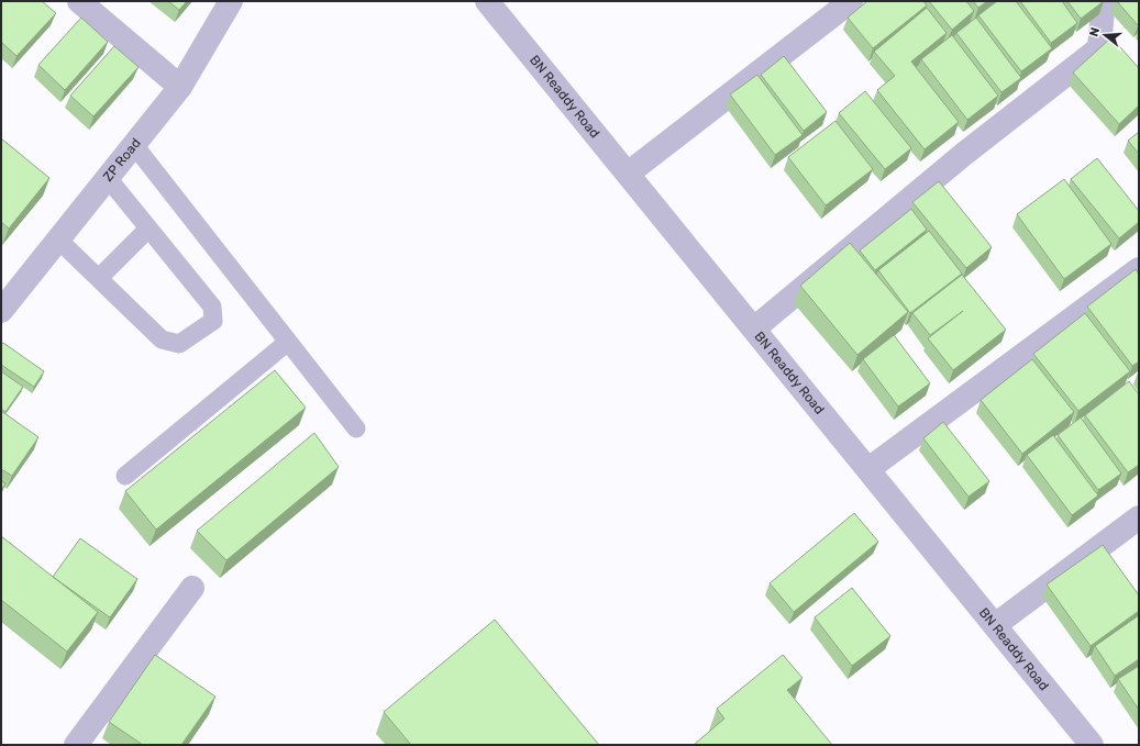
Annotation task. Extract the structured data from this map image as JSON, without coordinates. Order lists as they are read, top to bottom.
{
  "streets": {
    "street": ["BN Readdy Road", "ZP Road"]
  },
  "north": "left"
}
